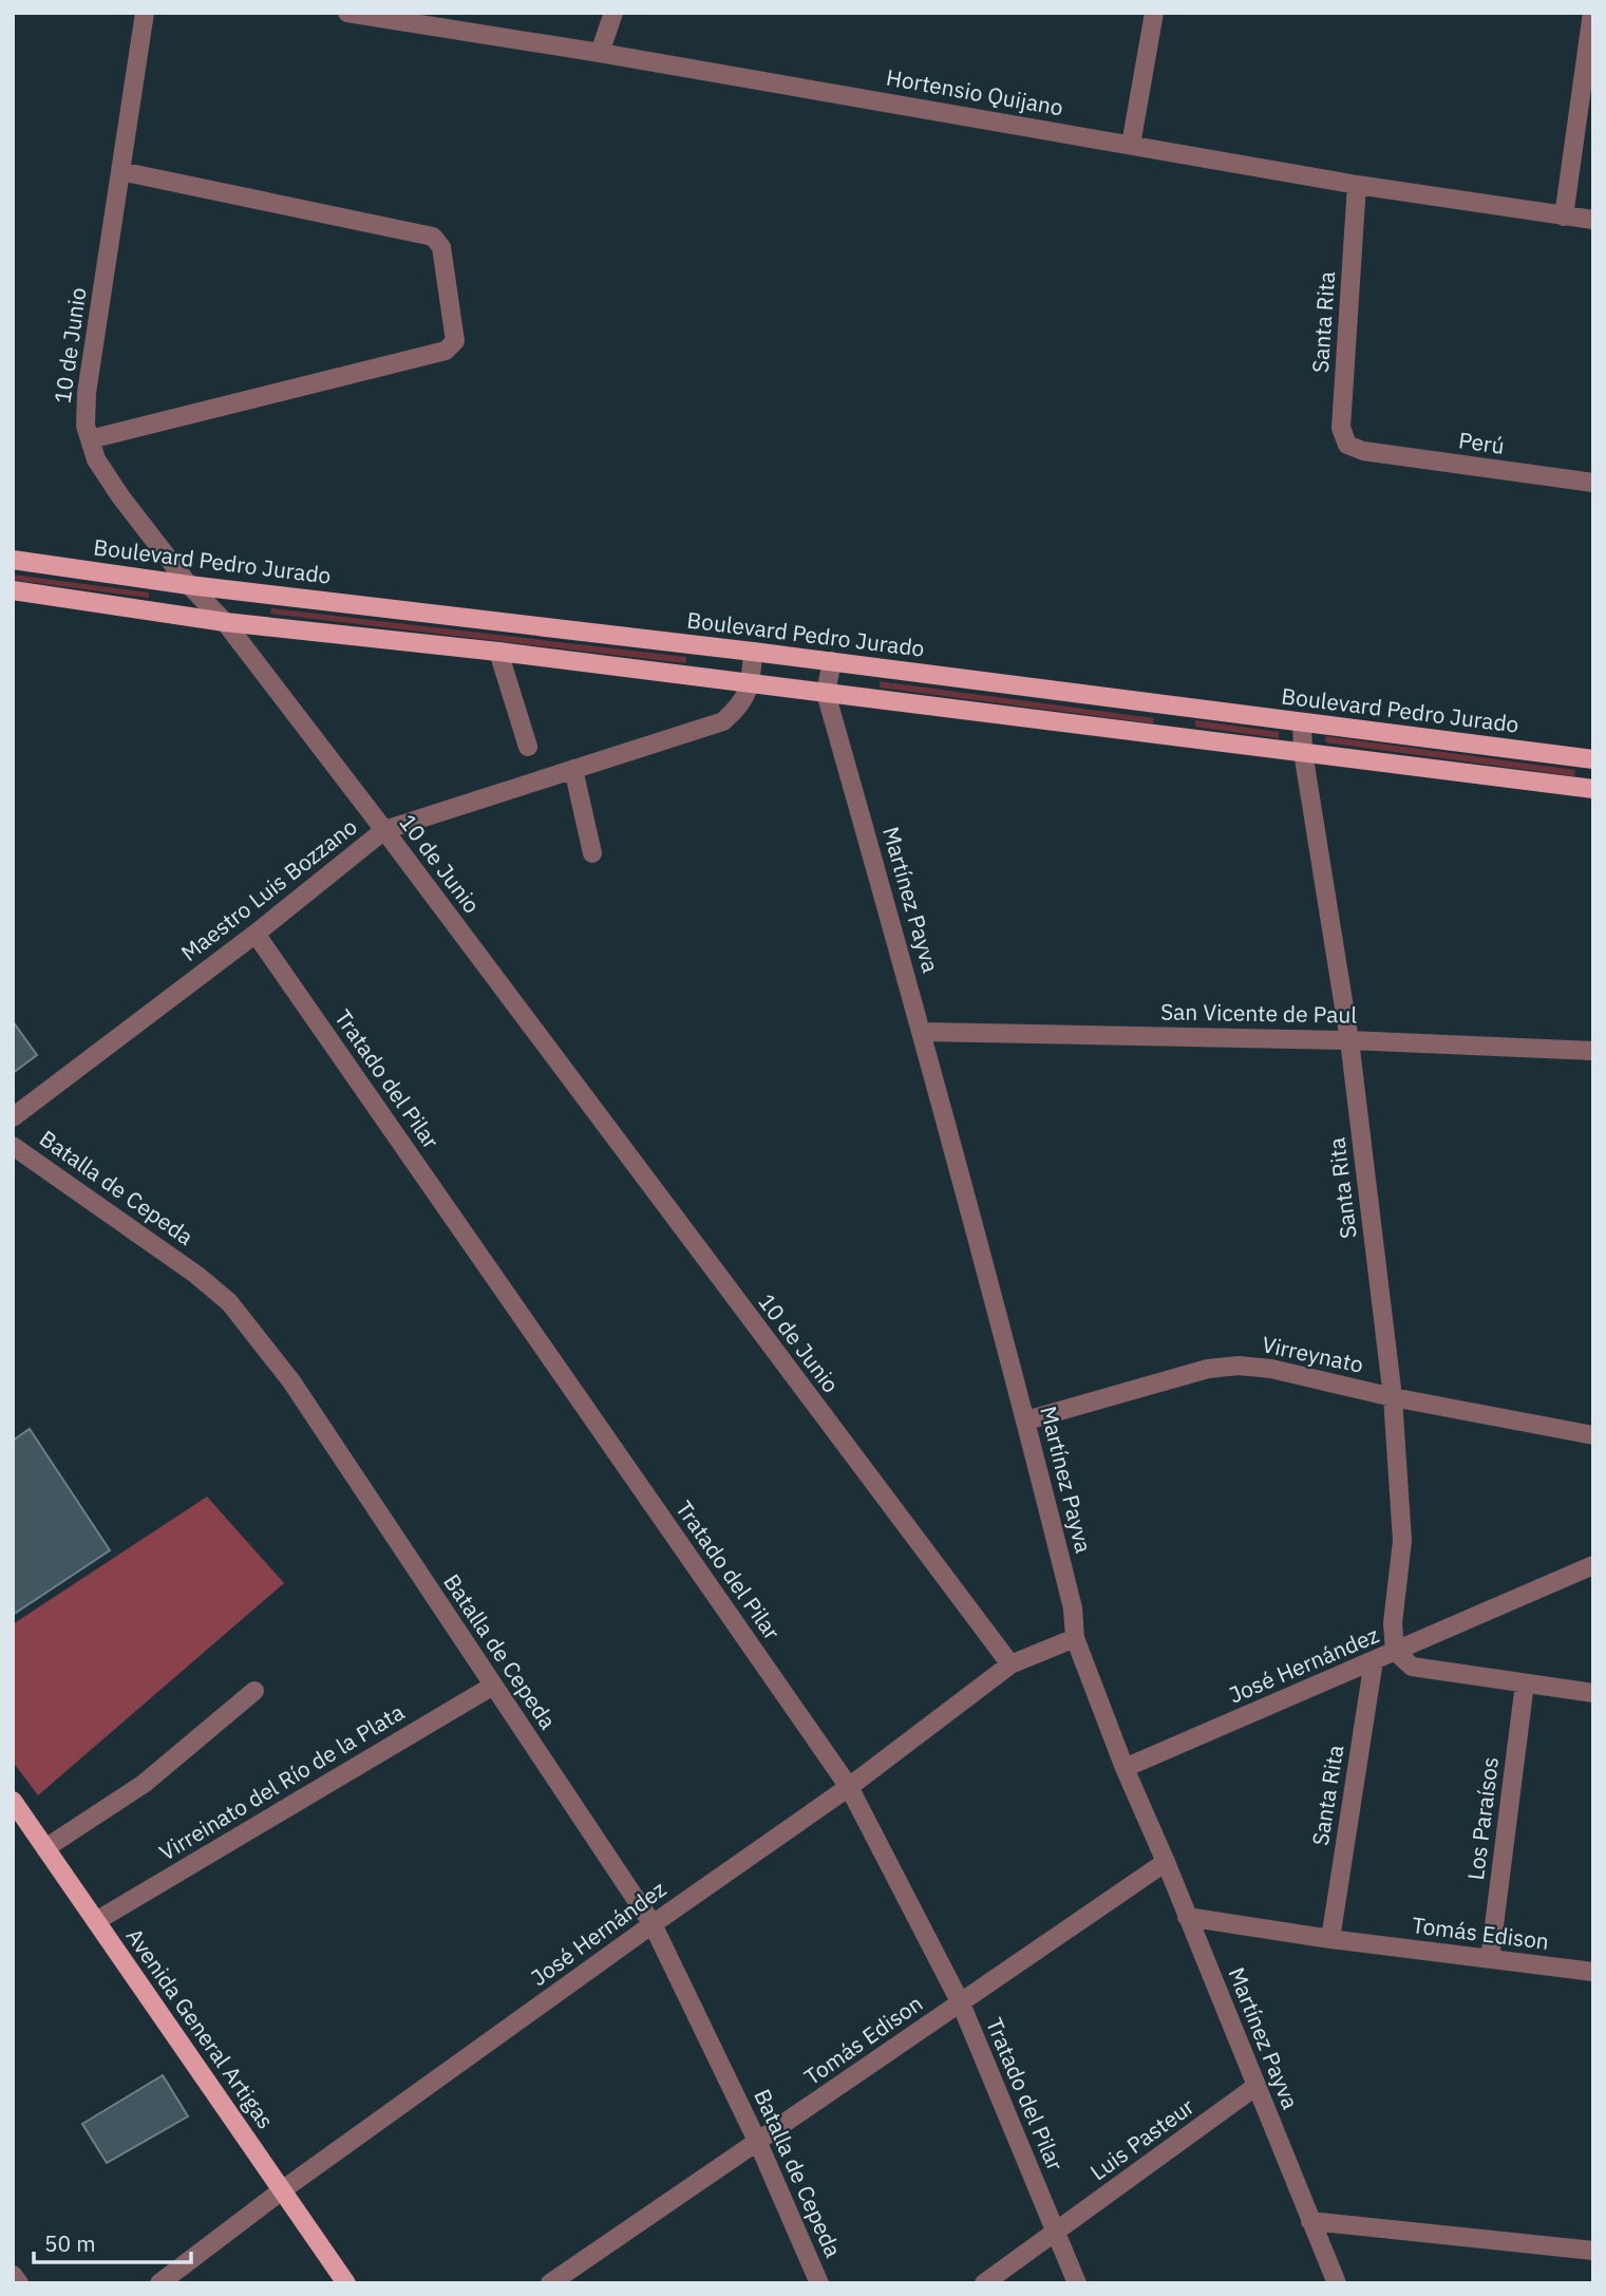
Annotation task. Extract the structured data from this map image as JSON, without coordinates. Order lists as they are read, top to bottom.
{
  "streets": {
    "main road": ["Boulevard Pedro Jurado", "Avenida General Artigas"],
    "street": [
      "Hortensio Quijano",
      "Santa Rita",
      "10 de Junio",
      "Perú",
      "Maestro Luis Bozzano",
      "Martínez Payva",
      "San Vicente de Paul",
      "Tratado del Pilar",
      "Batalla de Cepeda",
      "Virreynato",
      "José Hernández",
      "Virreinato del Río de la Plata",
      "Los Paraísos",
      "Tomás Edison",
      "Luis Pasteur"
    ]
  },
  "crossings": [
    ["Hortensio Quijano", "Santa Rita"],
    ["Santa Rita", "Perú"],
    ["Santa Rita", "Boulevard Pedro Jurado"],
    ["Santa Rita", "San Vicente de Paul"],
    ["Santa Rita", "Virreynato"],
    ["Santa Rita", "José Hernández"],
    ["Santa Rita", "Tomás Edison"],
    ["10 de Junio", "Boulevard Pedro Jurado"],
    ["10 de Junio", "Maestro Luis Bozzano"],
    ["10 de Junio", "José Hernández"],
    ["Boulevard Pedro Jurado", "Maestro Luis Bozzano"],
    ["Boulevard Pedro Jurado", "Martínez Payva"],
    ["Maestro Luis Bozzano", "Tratado del Pilar"],
    ["Martínez Payva", "San Vicente de Paul"],
    ["Martínez Payva", "Virreynato"],
    ["Martínez Payva", "José Hernández"],
    ["Martínez Payva", "Tomás Edison"],
    ["Martínez Payva", "Luis Pasteur"],
    ["Tratado del Pilar", "José Hernández"],
    ["Tratado del Pilar", "Tomás Edison"],
    ["Tratado del Pilar", "Luis Pasteur"],
    ["Batalla de Cepeda", "José Hernández"],
    ["Batalla de Cepeda", "Virreinato del Río de la Plata"],
    ["Batalla de Cepeda", "Tomás Edison"],
    ["José Hernández", "Los Paraísos"],
    ["José Hernández", "Avenida General Artigas"],
    ["Virreinato del Río de la Plata", "Avenida General Artigas"],
    ["Los Paraísos", "Tomás Edison"]
  ],
  "scale_bar": "50 m"
}
